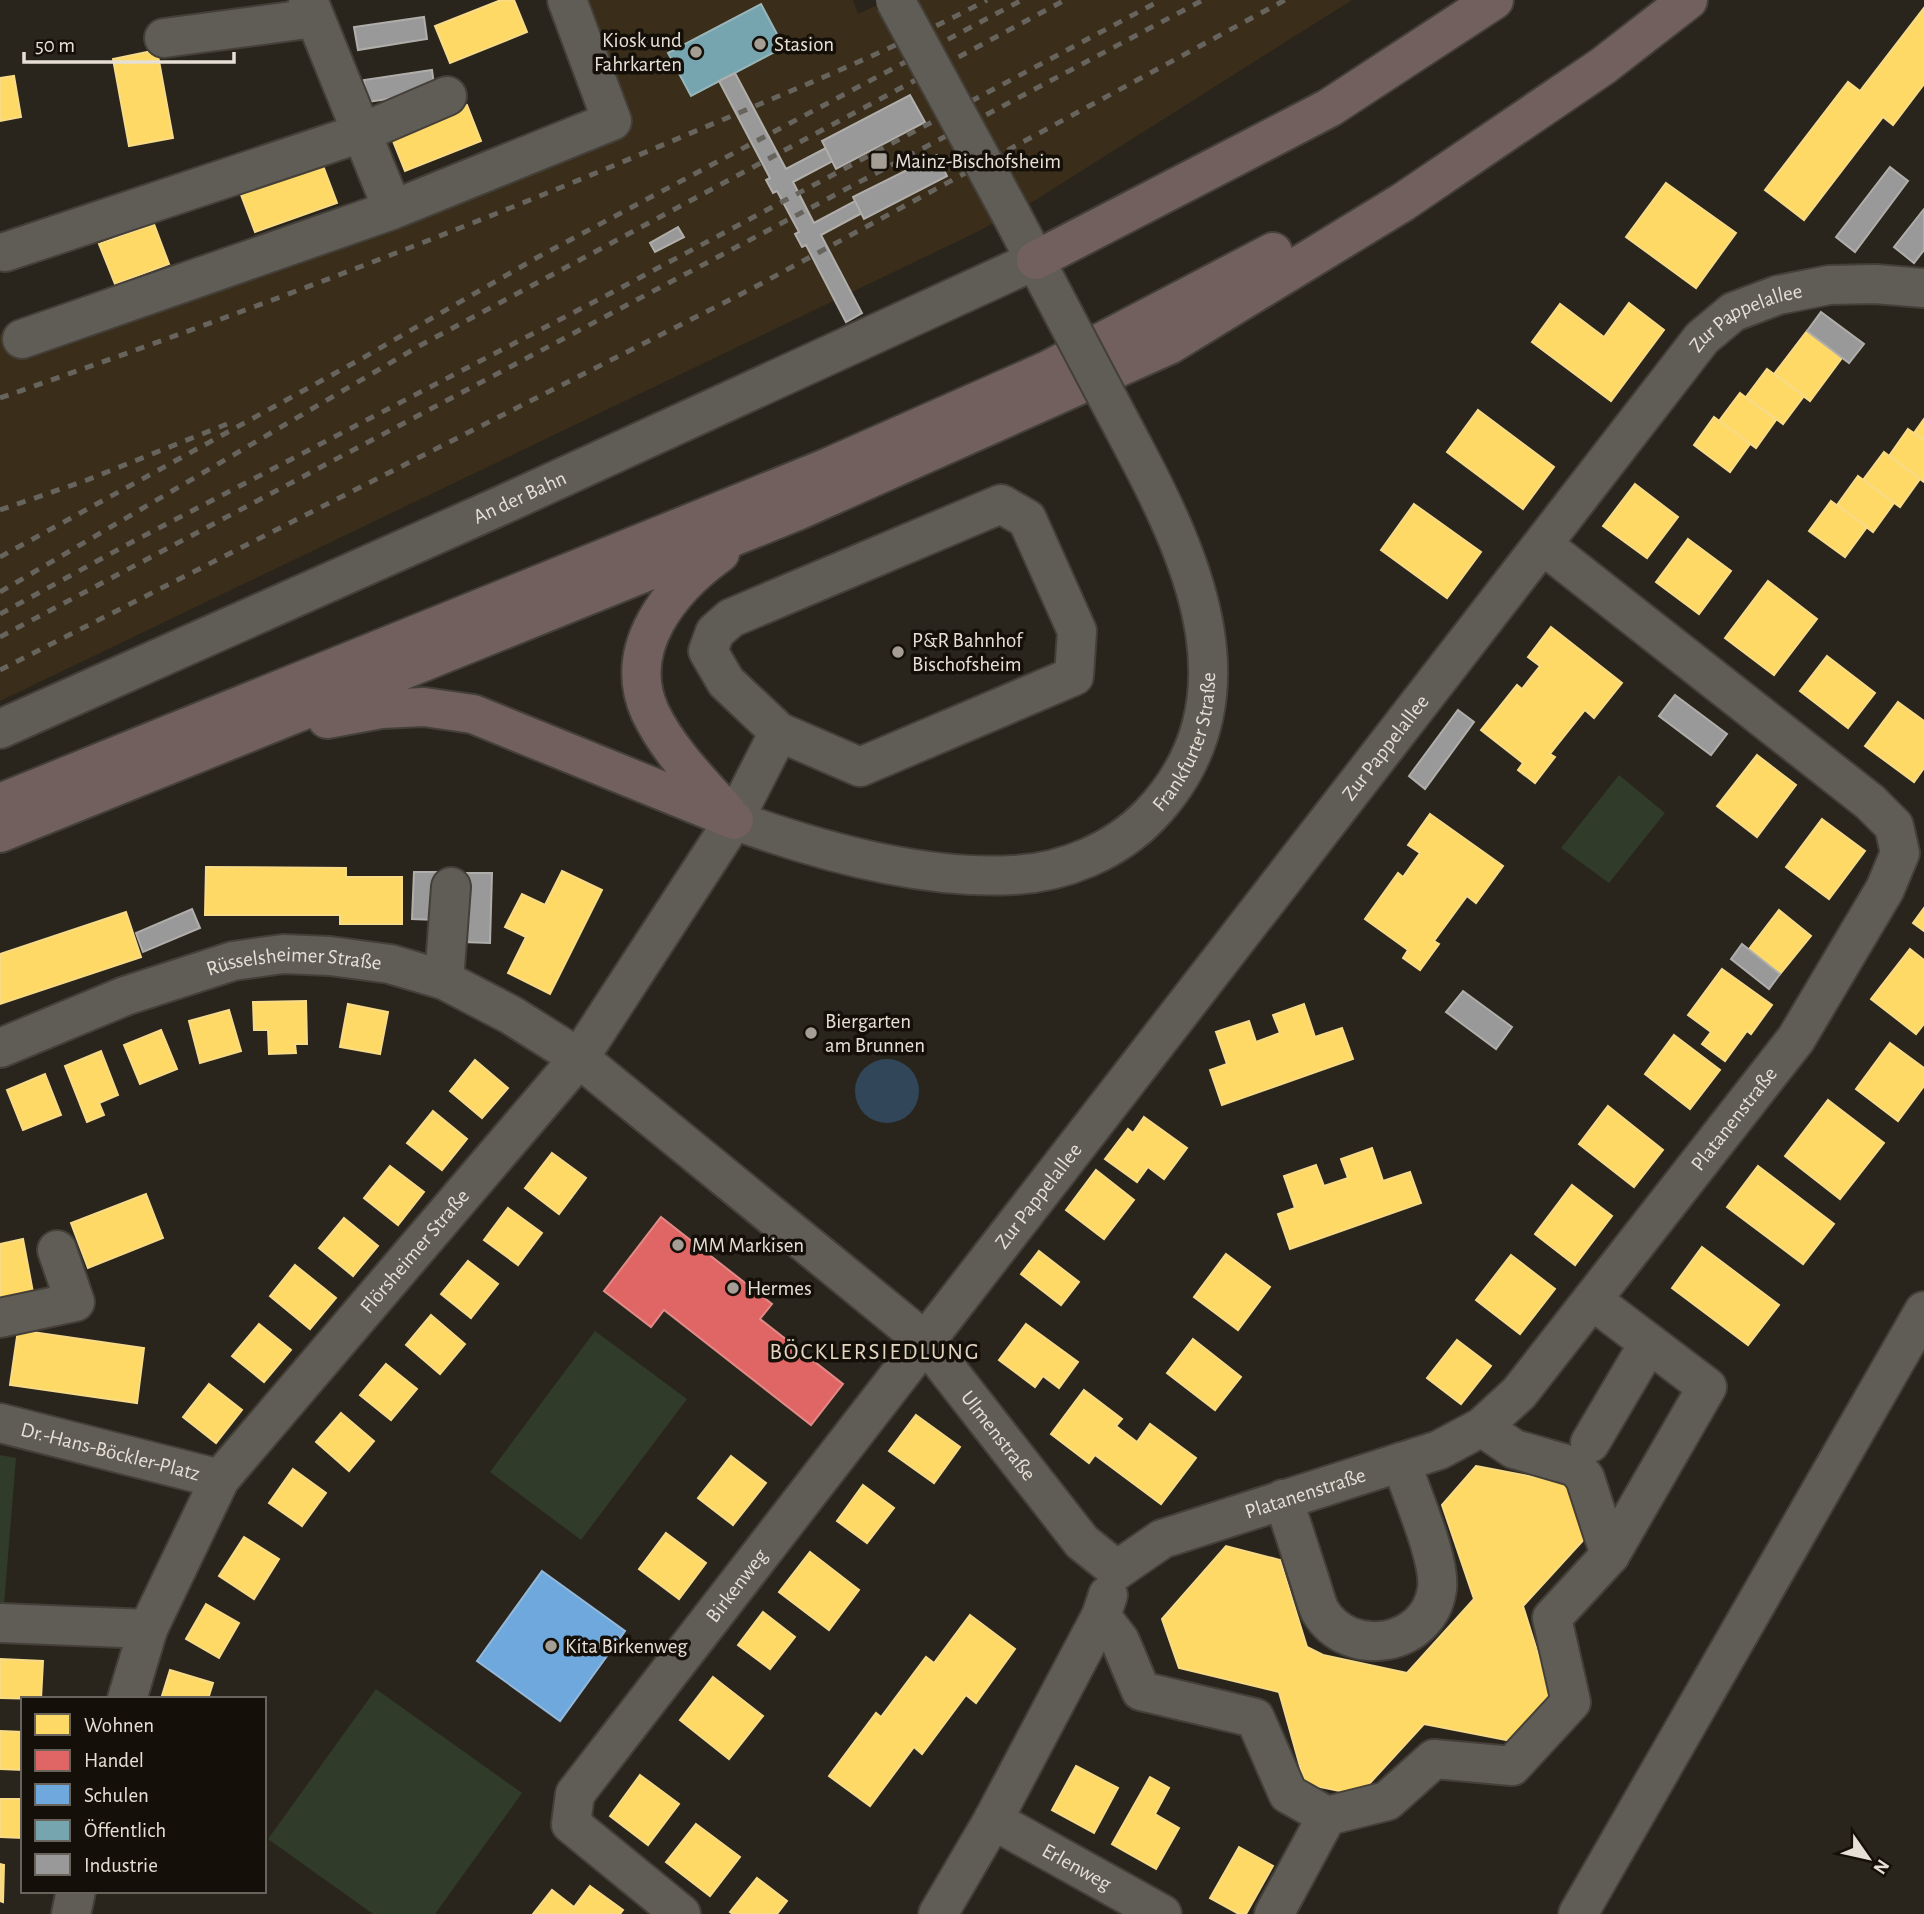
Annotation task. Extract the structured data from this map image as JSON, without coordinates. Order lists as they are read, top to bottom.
{
  "streets": {
    "street": [
      "Zur Pappelallee",
      "An der Bahn",
      "Frankfurter Straße",
      "Rüsselsheimer Straße",
      "Platanenstraße",
      "Flörsheimer Straße",
      "Ulmenstraße",
      "Dr.-Hans-Böckler-Platz",
      "Birkenweg",
      "Erlenweg"
    ]
  },
  "crossings": [
    ["Zur Pappelallee", "Platanenstraße"],
    ["Zur Pappelallee", "Ulmenstraße"],
    ["Zur Pappelallee", "Birkenweg"],
    ["An der Bahn", "Frankfurter Straße"],
    ["Frankfurter Straße", "Flörsheimer Straße"],
    ["Rüsselsheimer Straße", "Flörsheimer Straße"],
    ["Rüsselsheimer Straße", "Ulmenstraße"],
    ["Platanenstraße", "Ulmenstraße"],
    ["Flörsheimer Straße", "Ulmenstraße"],
    ["Flörsheimer Straße", "Dr.-Hans-Böckler-Platz"],
    ["Ulmenstraße", "Birkenweg"]
  ],
  "districts": ["BÖCKLERSIEDLUNG"],
  "places": {
    "other": [
      "Stasion",
      "Kiosk und Fahrkarten",
      "P&R Bahnhof Bischofsheim",
      "Biergarten am Brunnen",
      "MM Markisen",
      "Hermes",
      "Kita Birkenweg"
    ],
    "transit": ["Mainz-Bischofsheim"]
  },
  "legend": [
    "Wohnen",
    "Handel",
    "Schulen",
    "Öffentlich",
    "Industrie"
  ],
  "scale_bar": "50 m",
  "north": "bottom right"
}
